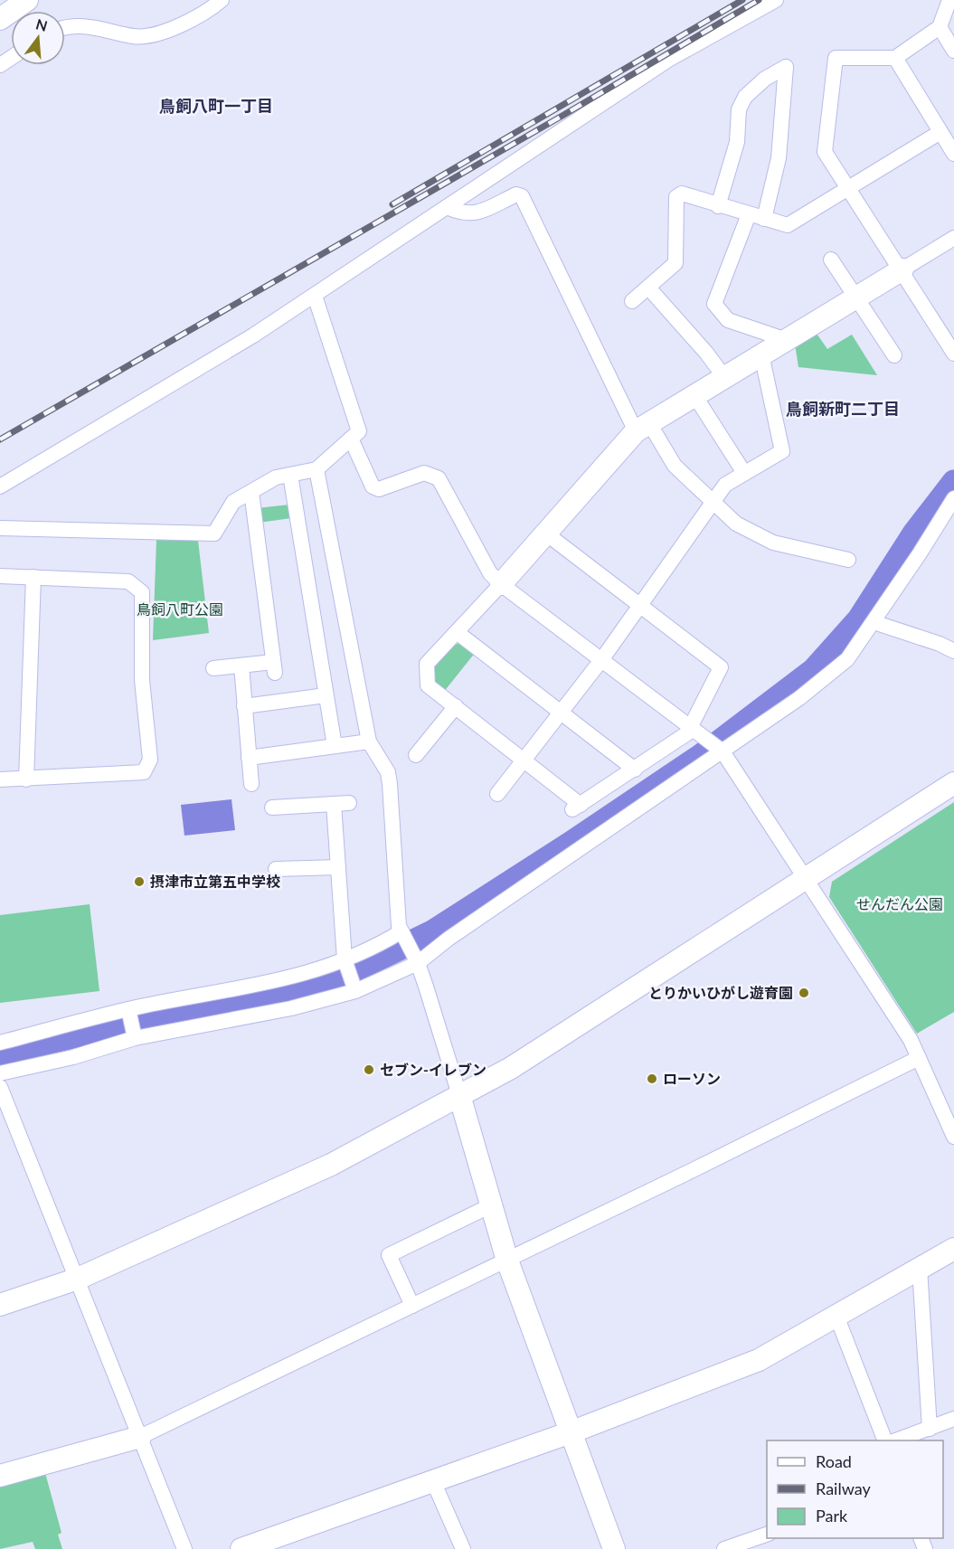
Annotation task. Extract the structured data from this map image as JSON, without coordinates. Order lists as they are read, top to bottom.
{
  "districts": ["鳥飼八町一丁目", "鳥飼新町二丁目"],
  "parks": ["鳥飼八町公園", "せんだん公園"],
  "places": [
    "摂津市立第五中学校",
    "とりかいひがし遊育園",
    "セブン-イレブン",
    "ローソン"
  ],
  "legend": ["Road", "Railway", "Park"],
  "north": "top"
}
